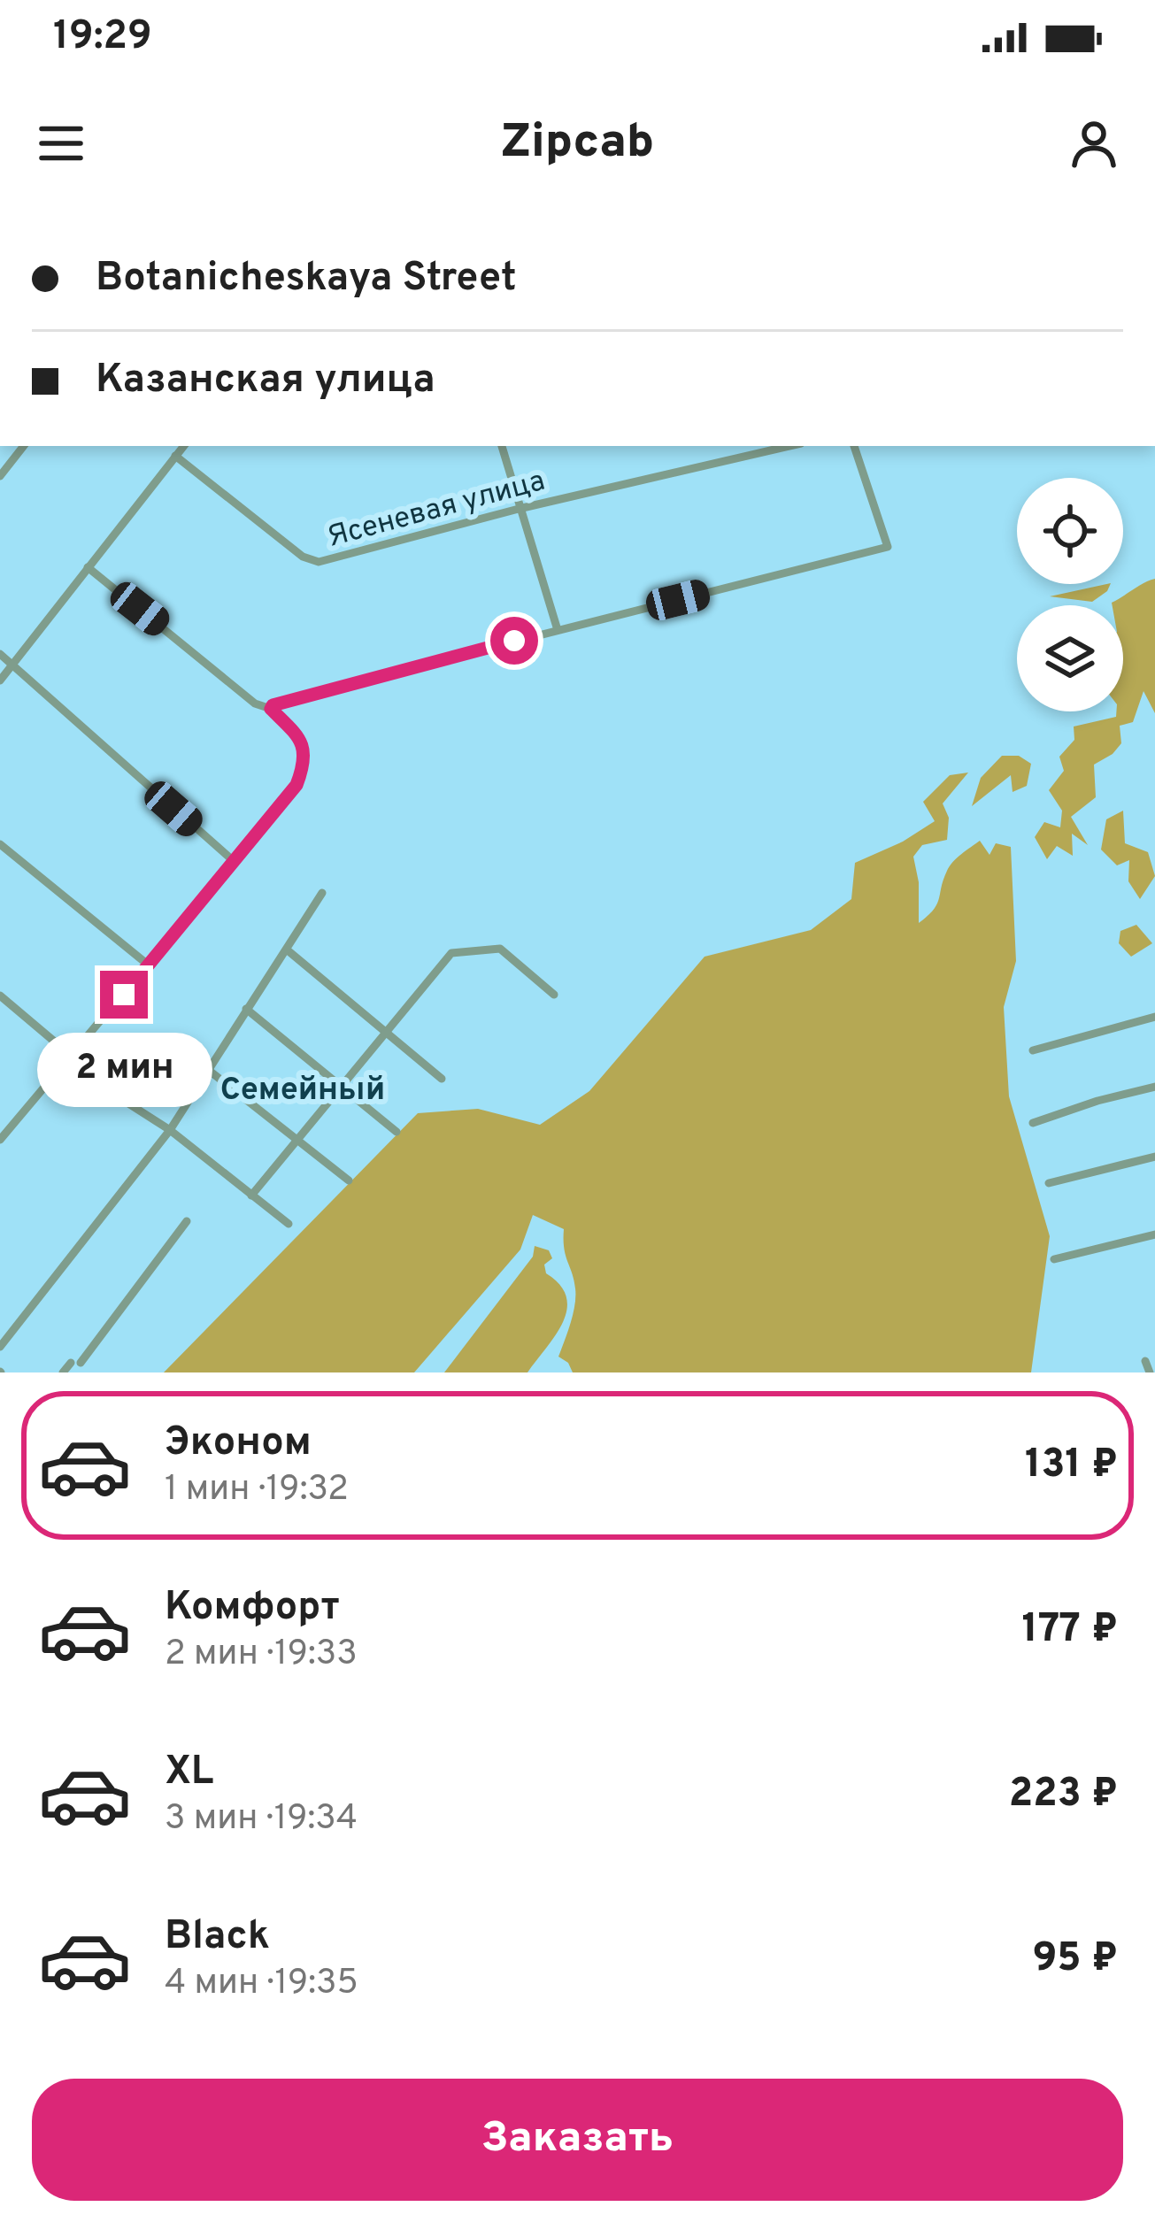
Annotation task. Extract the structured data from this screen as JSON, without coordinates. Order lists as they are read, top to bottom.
{
  "streets": {
    "street": ["Ясеневая улица"]
  },
  "districts": ["Семейный"],
  "page": {
    "status": "19:29",
    "header": "Zipcab",
    "banner": ["Botanicheskaya Street", "Казанская улица"],
    "bubble": "2 мин",
    "list": [
      {
        "name": "Эконом",
        "note": "1 мин · 19:32",
        "value": "131 ₽"
      },
      {
        "name": "Комфорт",
        "note": "2 мин · 19:33",
        "value": "177 ₽"
      },
      {
        "name": "XL",
        "note": "3 мин · 19:34",
        "value": "223 ₽"
      },
      {
        "name": "Black",
        "note": "4 мин · 19:35",
        "value": "95 ₽"
      }
    ],
    "buttons": "Заказать"
  }
}
